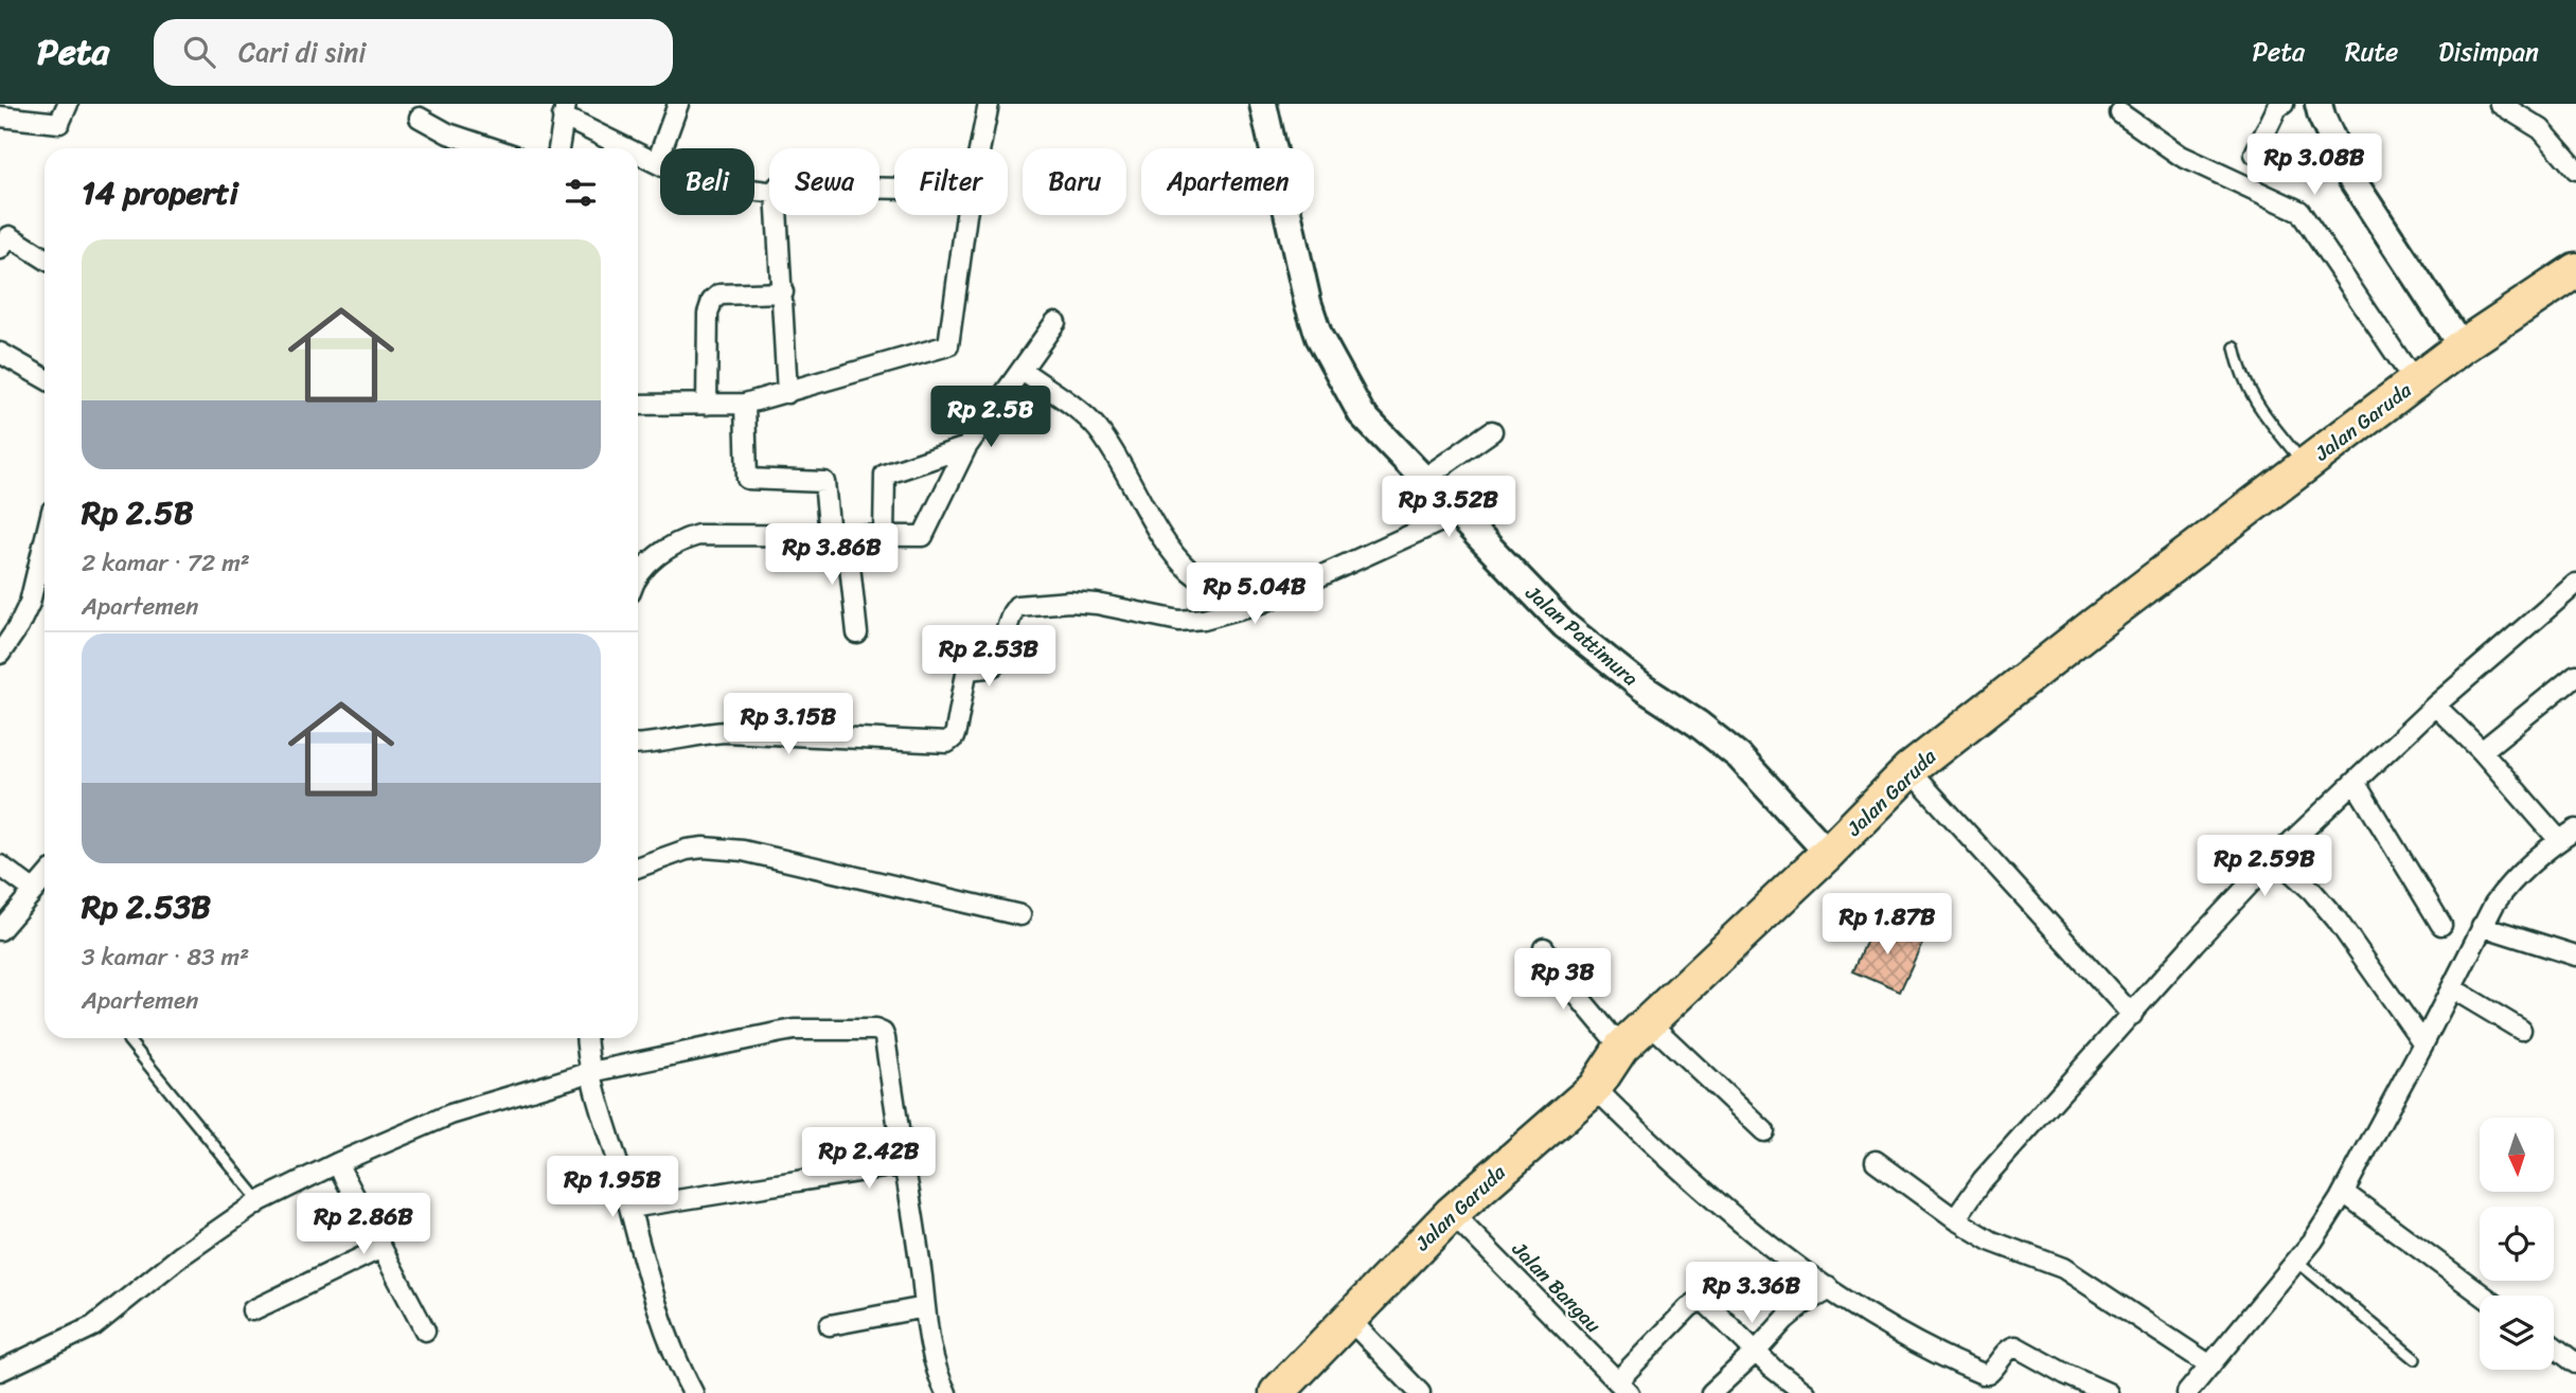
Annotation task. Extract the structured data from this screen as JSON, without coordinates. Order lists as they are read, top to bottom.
{
  "streets": {
    "highway": ["Jalan Garuda"],
    "street": ["Jalan Pattimura", "Jalan Bangau"]
  },
  "crossings": [
    ["Jalan Garuda", "Jalan Pattimura"],
    ["Jalan Garuda", "Jalan Bangau"]
  ],
  "north": "bottom",
  "page": {
    "header": "Peta",
    "search": "Cari di sini",
    "nav": ["Peta", "Rute", "Disimpan"],
    "price": [
      "Rp 3.08B",
      "Rp 2.5B",
      "Rp 3.52B",
      "Rp 3.86B",
      "Rp 5.04B",
      "Rp 2.53B",
      "Rp 3.15B",
      "Rp 2.59B",
      "Rp 1.87B",
      "Rp 3B",
      "Rp 2.42B",
      "Rp 1.95B",
      "Rp 2.86B",
      "Rp 3.36B"
    ],
    "chip": [
      "Beli",
      "Sewa",
      "Filter",
      "Baru",
      "Apartemen"
    ],
    "heading": "14 properti",
    "list": [
      {
        "name": "Rp 2.5B",
        "note": "2 kamar · 72 m² · Apartemen"
      },
      {
        "name": "Rp 2.53B",
        "note": "3 kamar · 83 m² · Apartemen"
      }
    ]
  }
}
